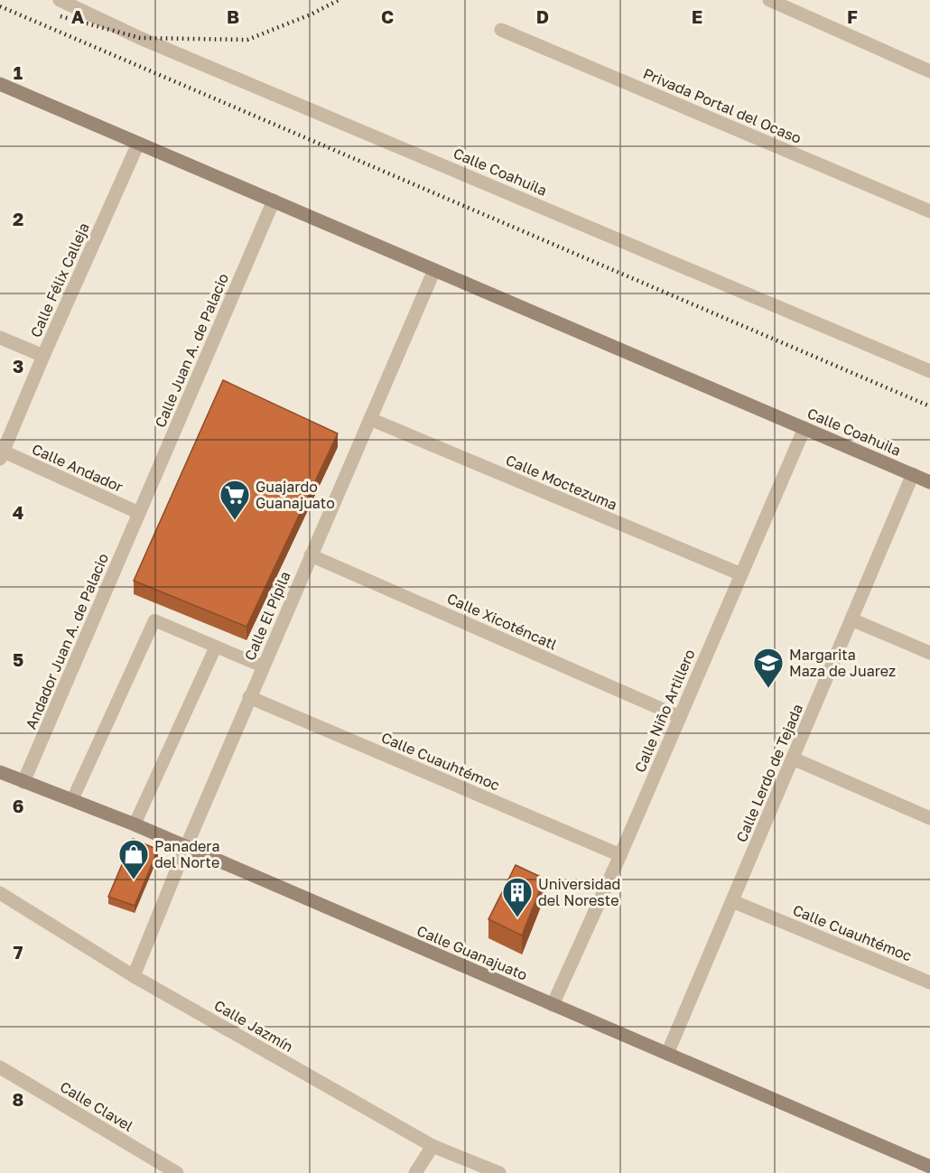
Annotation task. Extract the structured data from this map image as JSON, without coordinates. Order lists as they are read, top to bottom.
{
  "streets": {
    "street": [
      "Privada Portal del Ocaso",
      "Calle Coahuila",
      "Calle Félix Calleja",
      "Calle Juan A. de Palacio",
      "Calle Andador",
      "Calle Moctezuma",
      "Calle El Pípila",
      "Calle Xicoténcatl",
      "Andador Juan A. de Palacio",
      "Calle Niño Artillero",
      "Calle Cuauhtémoc",
      "Calle Lerdo de Tejada",
      "Calle Guanajuato",
      "Calle Jazmín",
      "Calle Clavel"
    ]
  },
  "crossings": [
    ["Calle Coahuila", "Calle Félix Calleja"],
    ["Calle Coahuila", "Calle Juan A. de Palacio"],
    ["Calle Coahuila", "Calle El Pípila"],
    ["Calle Coahuila", "Calle Niño Artillero"],
    ["Calle Coahuila", "Calle Lerdo de Tejada"],
    ["Calle Félix Calleja", "Calle Andador"],
    ["Calle Juan A. de Palacio", "Calle Andador"],
    ["Calle Juan A. de Palacio", "Andador Juan A. de Palacio"],
    ["Calle Andador", "Andador Juan A. de Palacio"],
    ["Calle Moctezuma", "Calle El Pípila"],
    ["Calle Moctezuma", "Calle Niño Artillero"],
    ["Calle El Pípila", "Calle Xicoténcatl"],
    ["Calle El Pípila", "Calle Cuauhtémoc"],
    ["Calle El Pípila", "Calle Guanajuato"],
    ["Calle El Pípila", "Calle Jazmín"],
    ["Calle Xicoténcatl", "Calle Niño Artillero"],
    ["Andador Juan A. de Palacio", "Calle Guanajuato"],
    ["Calle Niño Artillero", "Calle Cuauhtémoc"],
    ["Calle Niño Artillero", "Calle Guanajuato"],
    ["Calle Cuauhtémoc", "Calle Lerdo de Tejada"],
    ["Calle Lerdo de Tejada", "Calle Guanajuato"]
  ],
  "places": {
    "supermarket": ["Guajardo Guanajuato"],
    "school or university": ["Margarita Maza de Juarez"],
    "shop": ["Panadera del Norte"],
    "building": ["Universidad del Noreste"]
  },
  "grid": {
    "columns": [
      "A",
      "B",
      "C",
      "D",
      "E",
      "F"
    ],
    "rows": [
      "1",
      "2",
      "3",
      "4",
      "5",
      "6",
      "7",
      "8"
    ]
  }
}
